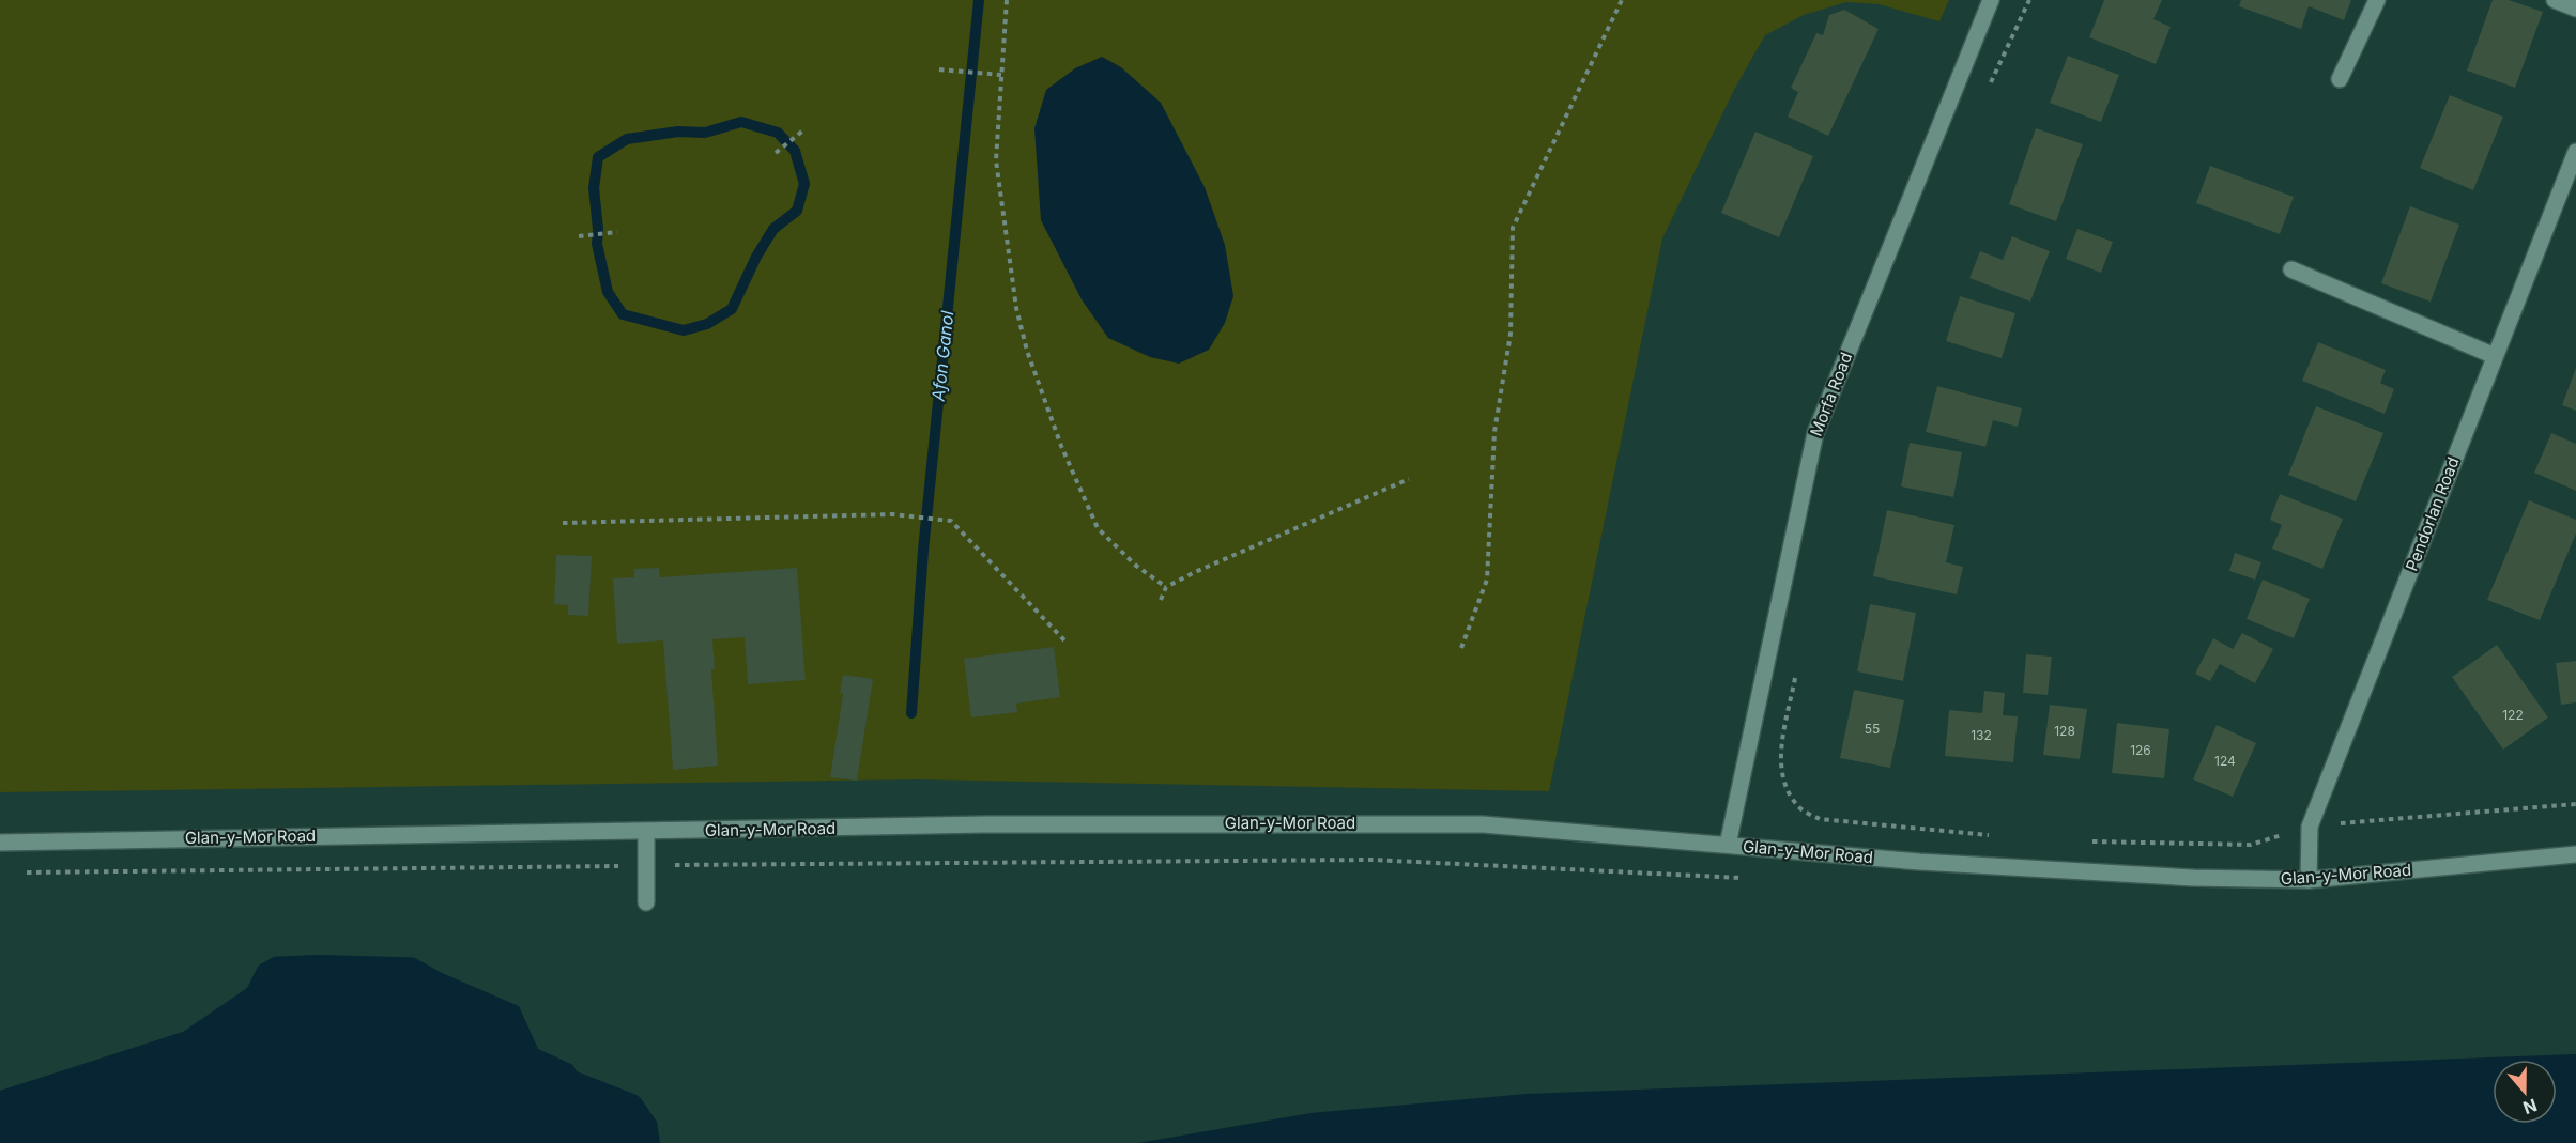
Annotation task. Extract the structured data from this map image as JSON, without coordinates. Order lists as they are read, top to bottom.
{
  "streets": {
    "street": ["Morfa Road", "Pendorlan Road", "Glan-y-Mor Road"]
  },
  "crossings": [
    ["Morfa Road", "Glan-y-Mor Road"],
    ["Pendorlan Road", "Glan-y-Mor Road"]
  ],
  "water": ["Afon Ganol"],
  "house_numbers": [
    "122",
    "55",
    "128",
    "132",
    "126",
    "124"
  ],
  "north": "bottom"
}
